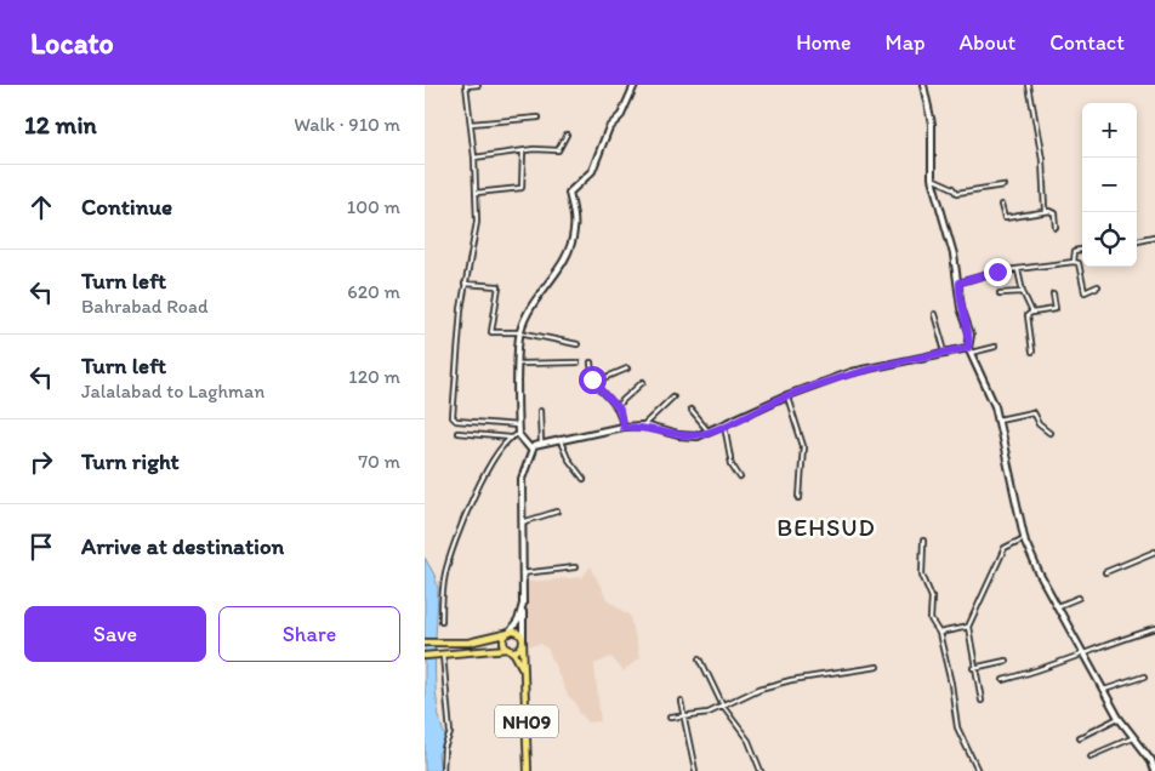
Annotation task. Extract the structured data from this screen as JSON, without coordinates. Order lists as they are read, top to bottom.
{
  "streets": {
    "main road": ["NH09"]
  },
  "districts": ["BEHSUD"],
  "page": {
    "header": "Locato",
    "nav": [
      "Home",
      "Map",
      "About",
      "Contact"
    ],
    "heading": ["12 min", "Walk · 910 m"],
    "map_buttons": ["+", "−"],
    "list": [
      ["Continue", "100 m"],
      ["Turn left", "Bahrabad Road", "620 m"],
      ["Turn left", "Jalalabad to Laghman", "120 m"],
      ["Turn right", "70 m"],
      "Arrive at destination"
    ],
    "buttons": ["Save", "Share"]
  }
}
